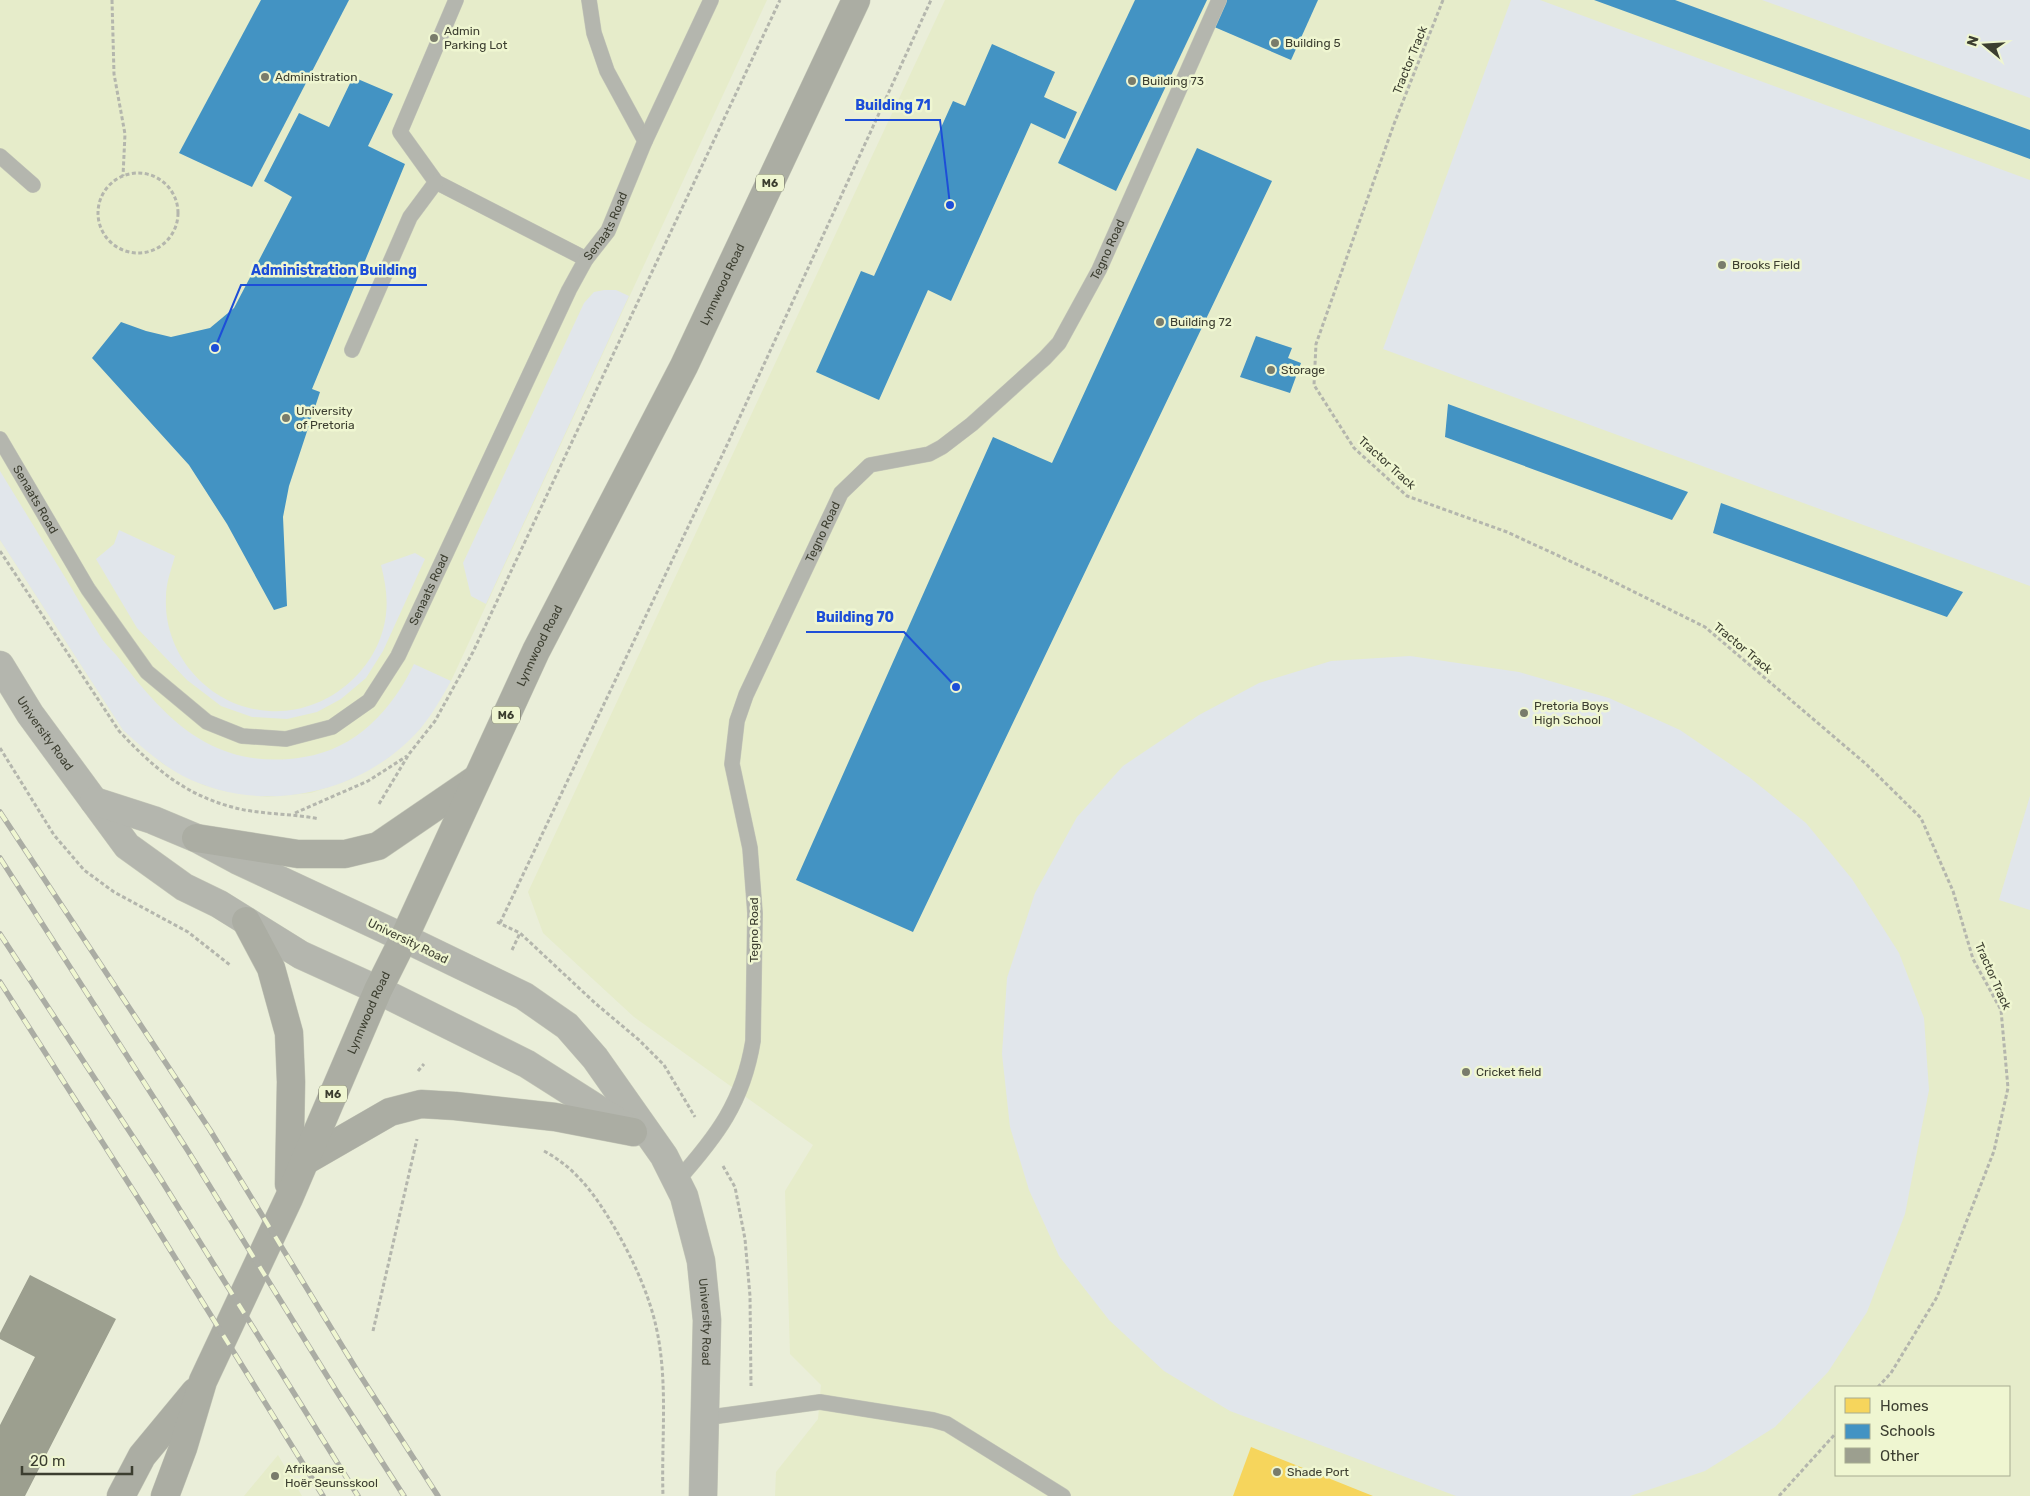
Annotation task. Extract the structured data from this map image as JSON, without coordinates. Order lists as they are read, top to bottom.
{
  "streets": {
    "main road": ["M6", "Lynnwood Road"],
    "street": ["University Road"],
    "lane": ["Senaats Road", "Tegno Road"],
    "path": ["Tractor Track"]
  },
  "crossings": [
    ["Tegno Road", "University Road"],
    ["Lynnwood Road", "University Road"]
  ],
  "places": [
    "Admin Parking Lot",
    "Building 5",
    "Administration",
    "Building 73",
    "Building 71",
    "Brooks Field",
    "Building 72",
    "Administration Building",
    "Storage",
    "University of Pretoria",
    "Building 70",
    "Pretoria Boys High School",
    "Cricket field",
    "Shade Port",
    "Afrikaanse Hoër Seunsskool"
  ],
  "legend": ["Homes", "Schools", "Other"],
  "scale_bar": "20 m",
  "north": "left"
}
